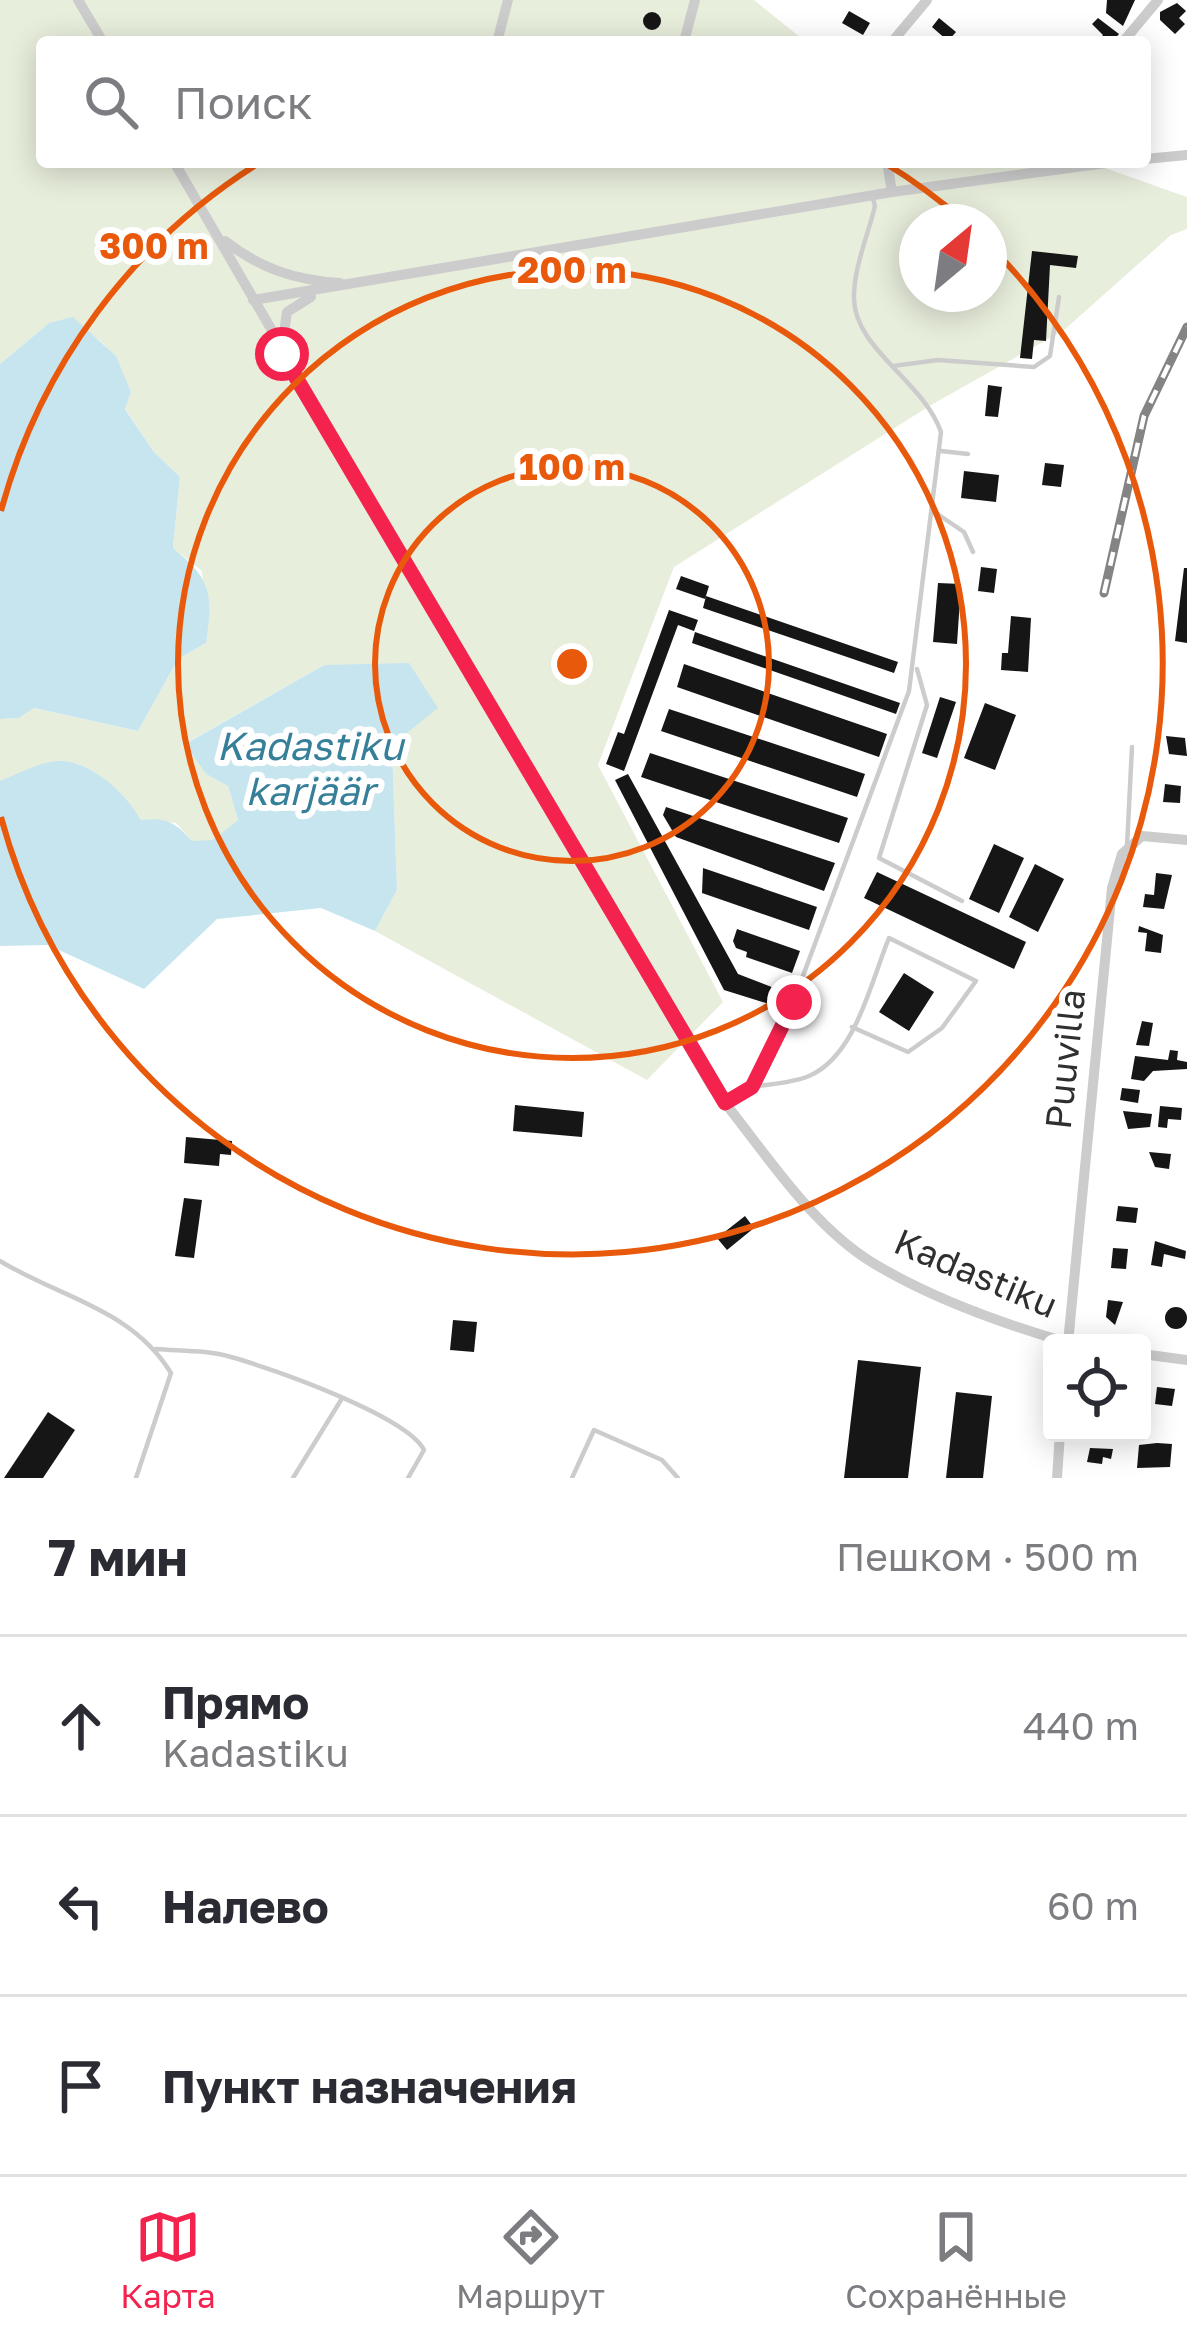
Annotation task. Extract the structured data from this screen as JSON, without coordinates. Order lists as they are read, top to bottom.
{
  "streets": {
    "street": ["Puuvilla", "Kadastiku"]
  },
  "water": ["Kadastiku karjäär"],
  "north": "top right",
  "page": {
    "search": "Поиск",
    "heading": ["7 мин", "Пешком · 500 m"],
    "list": [
      ["Прямо", "Kadastiku", "440 m"],
      ["Налево", "60 m"],
      "Пункт назначения"
    ],
    "nav": ["Карта", "Маршрут", "Сохранённые"]
  },
  "rings": ["300 m", "200 m", "100 m"]
}
